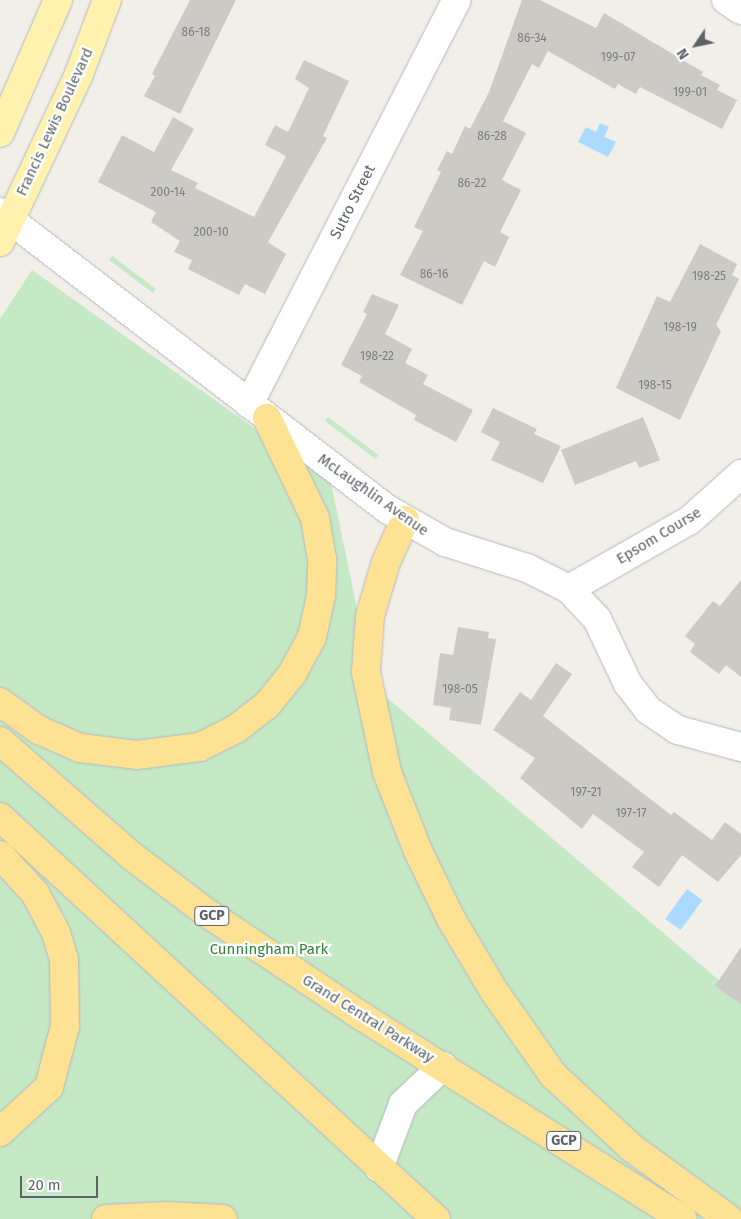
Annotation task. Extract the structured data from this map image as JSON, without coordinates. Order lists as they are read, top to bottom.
{
  "streets": {
    "highway": ["GCP", "Grand Central Parkway"],
    "main road": ["Francis Lewis Boulevard"],
    "street": ["Sutro Street", "McLaughlin Avenue", "Epsom Course"]
  },
  "crossings": [
    ["Francis Lewis Boulevard", "McLaughlin Avenue"],
    ["Sutro Street", "McLaughlin Avenue"],
    ["McLaughlin Avenue", "Epsom Course"]
  ],
  "parks": ["Cunningham Park"],
  "house_numbers": [
    "86-18",
    "86-34",
    "199-07",
    "199-01",
    "86-28",
    "86-22",
    "200-14",
    "200-10",
    "86-16",
    "198-25",
    "198-19",
    "198-22",
    "198-15",
    "198-05",
    "197-21",
    "197-17"
  ],
  "scale_bar": "20 m",
  "north": "bottom left"
}
